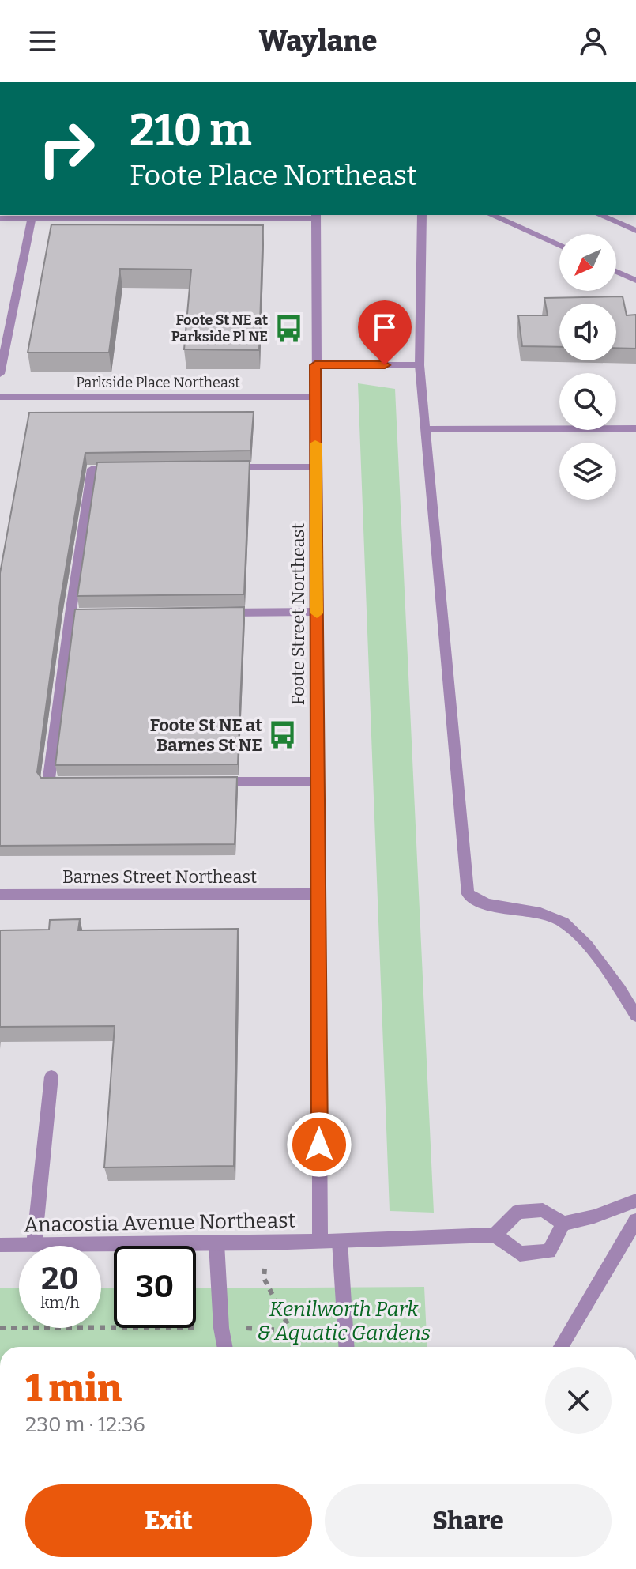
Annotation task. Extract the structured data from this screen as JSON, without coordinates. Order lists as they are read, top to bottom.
{
  "streets": {
    "street": [
      "Parkside Place Northeast",
      "Foote Street Northeast",
      "Barnes Street Northeast",
      "Anacostia Avenue Northeast"
    ]
  },
  "crossings": [
    ["Parkside Place Northeast", "Foote Street Northeast"],
    ["Foote Street Northeast", "Barnes Street Northeast"],
    ["Foote Street Northeast", "Anacostia Avenue Northeast"]
  ],
  "parks": ["Kenilworth Park & Aquatic Gardens"],
  "places": {
    "bus stop": ["Foote St NE at Parkside Pl NE", "Foote St NE at Barnes St NE"]
  },
  "north": "bottom left",
  "page": {
    "header": "Waylane",
    "turn": ["210 m", "Foote Place Northeast"],
    "speed": "20 km/h",
    "limit": "30",
    "heading": ["1 min", "230 m · 12:36"],
    "buttons": ["Exit", "Share"]
  }
}
